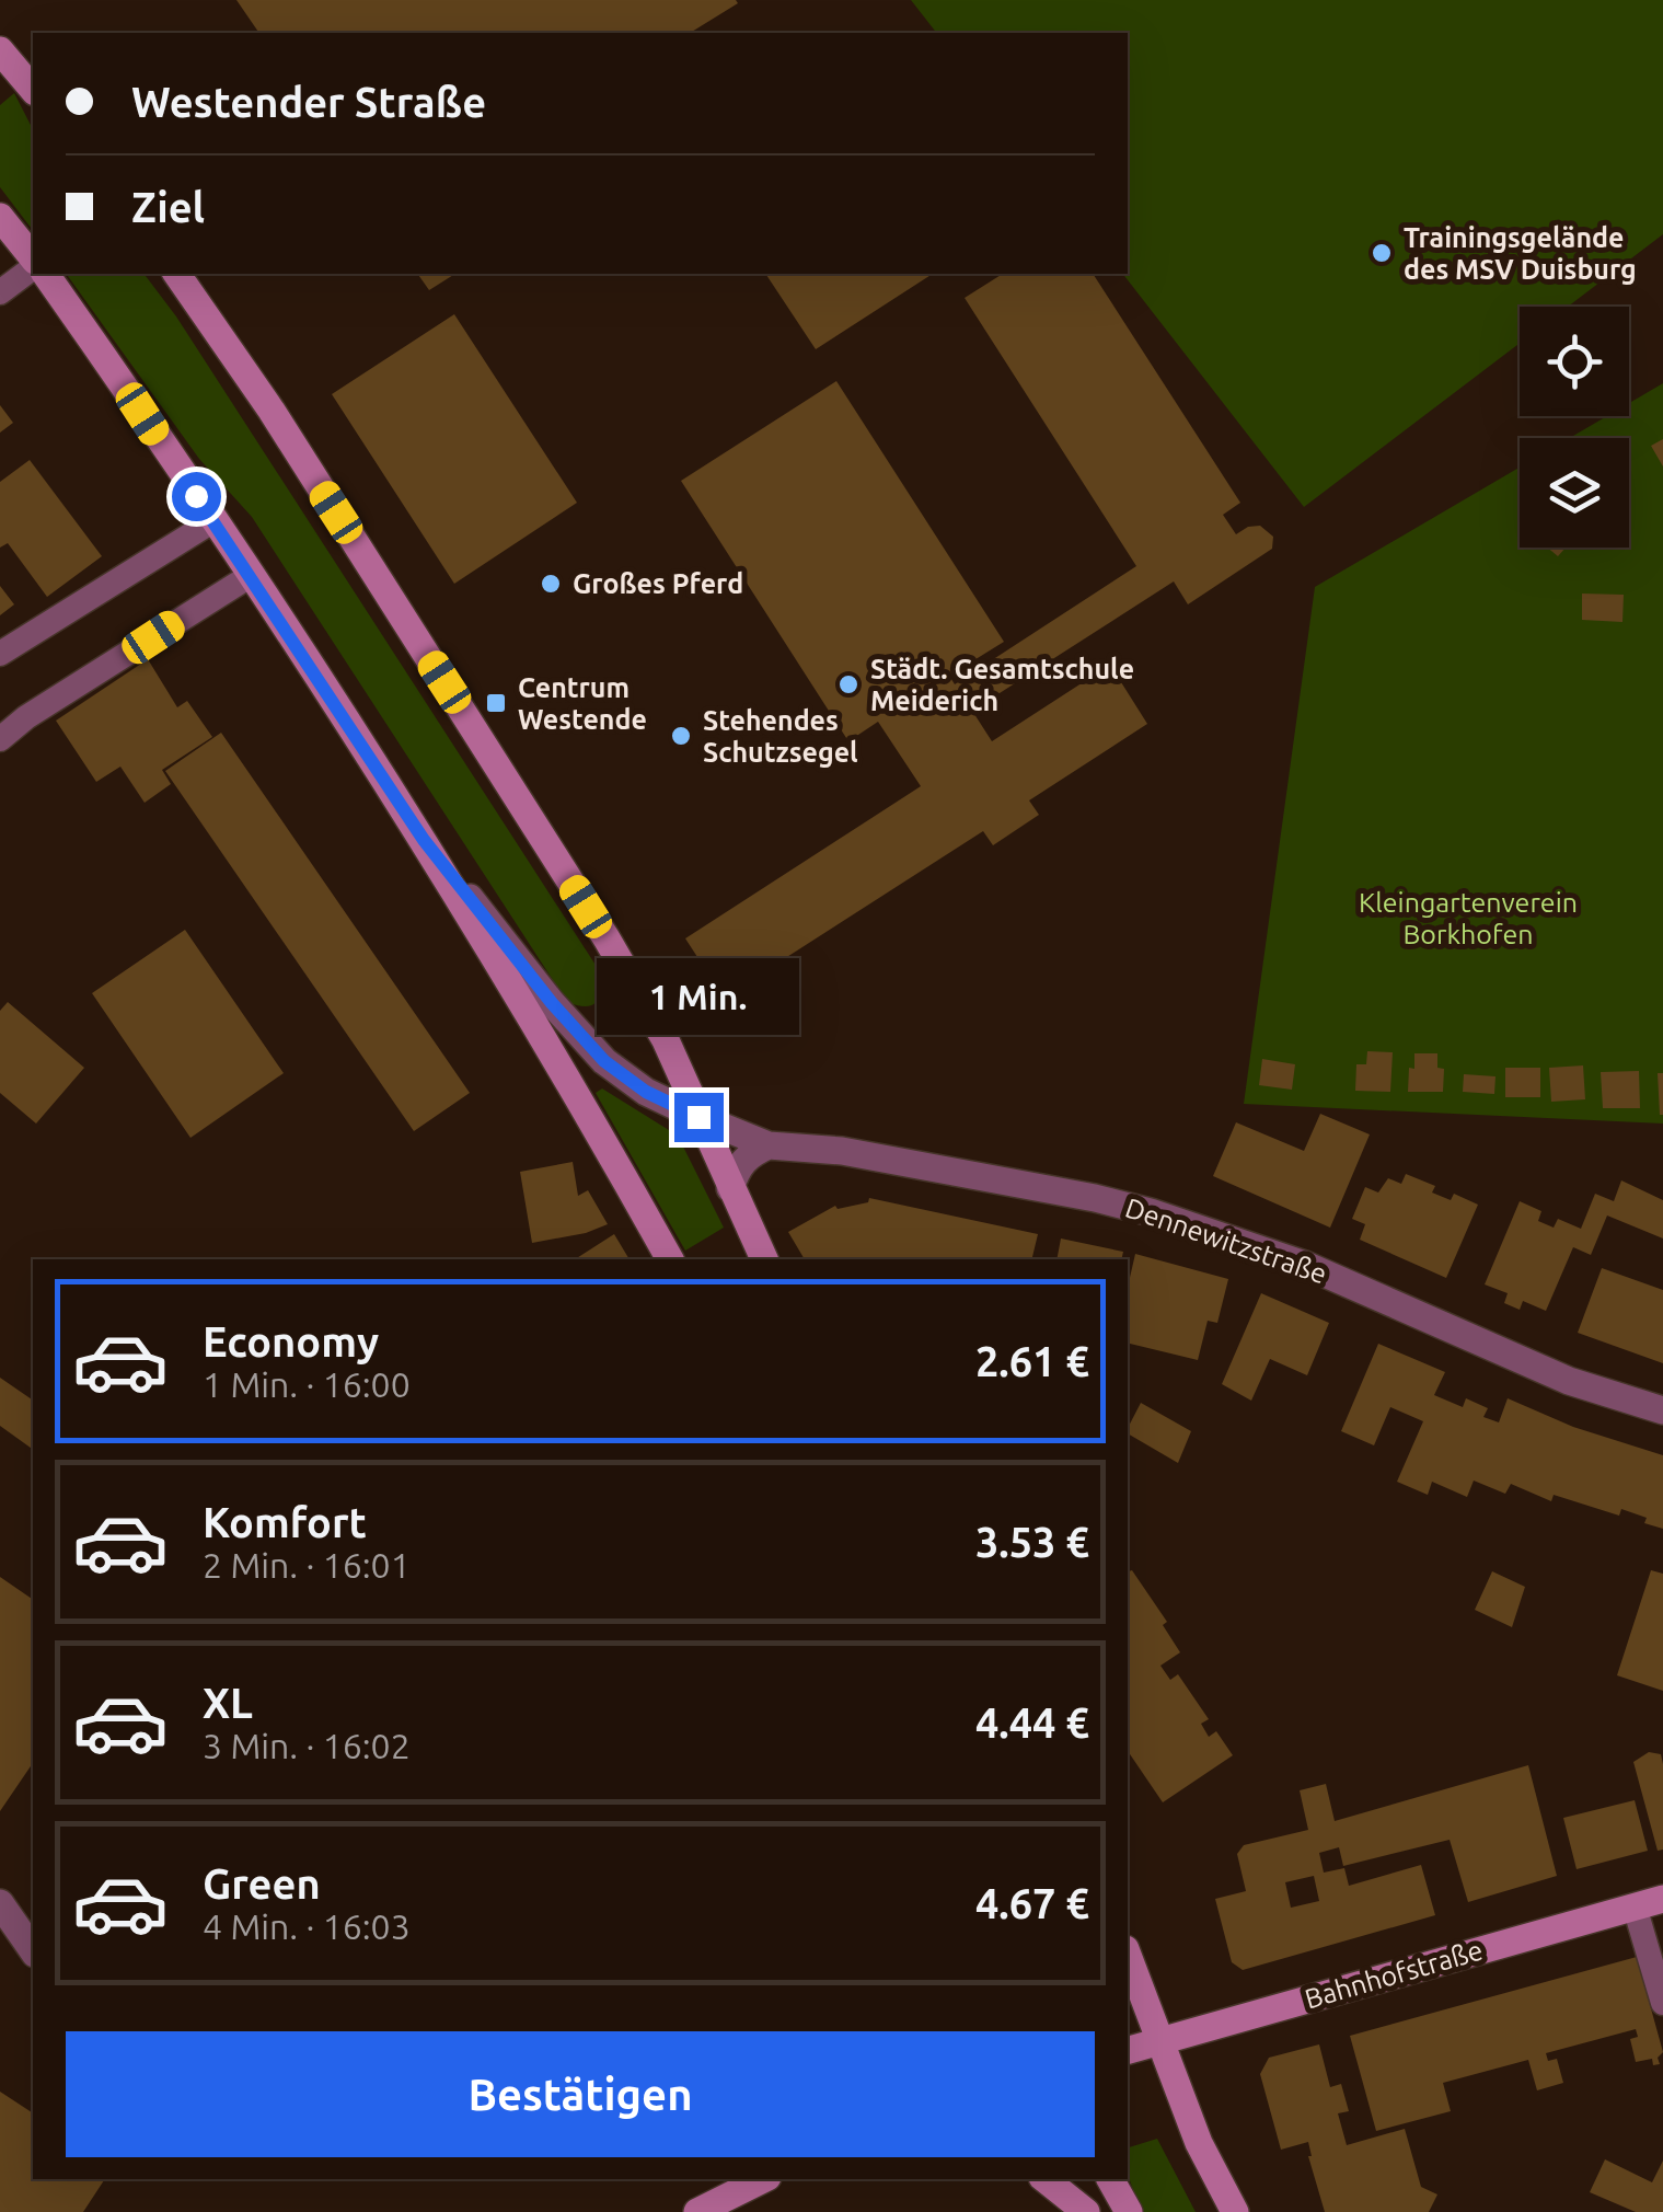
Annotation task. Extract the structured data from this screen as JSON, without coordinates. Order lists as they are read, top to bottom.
{
  "streets": {
    "main road": ["Bahnhofstraße"],
    "street": ["Dennewitzstraße"]
  },
  "parks": ["Kleingartenverein Borkhofen"],
  "places": {
    "other": [
      "Trainingsgelände des MSV Duisburg",
      "Großes Pferd",
      "Städt. Gesamtschule Meiderich",
      "Stehendes Schutzsegel"
    ],
    "transit": ["Centrum Westende"]
  },
  "page": {
    "banner": ["Westender Straße", "Ziel"],
    "bubble": "1 Min.",
    "list": [
      {
        "name": "Economy",
        "note": "1 Min. · 16:00",
        "value": "2.61 €"
      },
      {
        "name": "Komfort",
        "note": "2 Min. · 16:01",
        "value": "3.53 €"
      },
      {
        "name": "XL",
        "note": "3 Min. · 16:02",
        "value": "4.44 €"
      },
      {
        "name": "Green",
        "note": "4 Min. · 16:03",
        "value": "4.67 €"
      }
    ],
    "buttons": "Bestätigen"
  }
}
